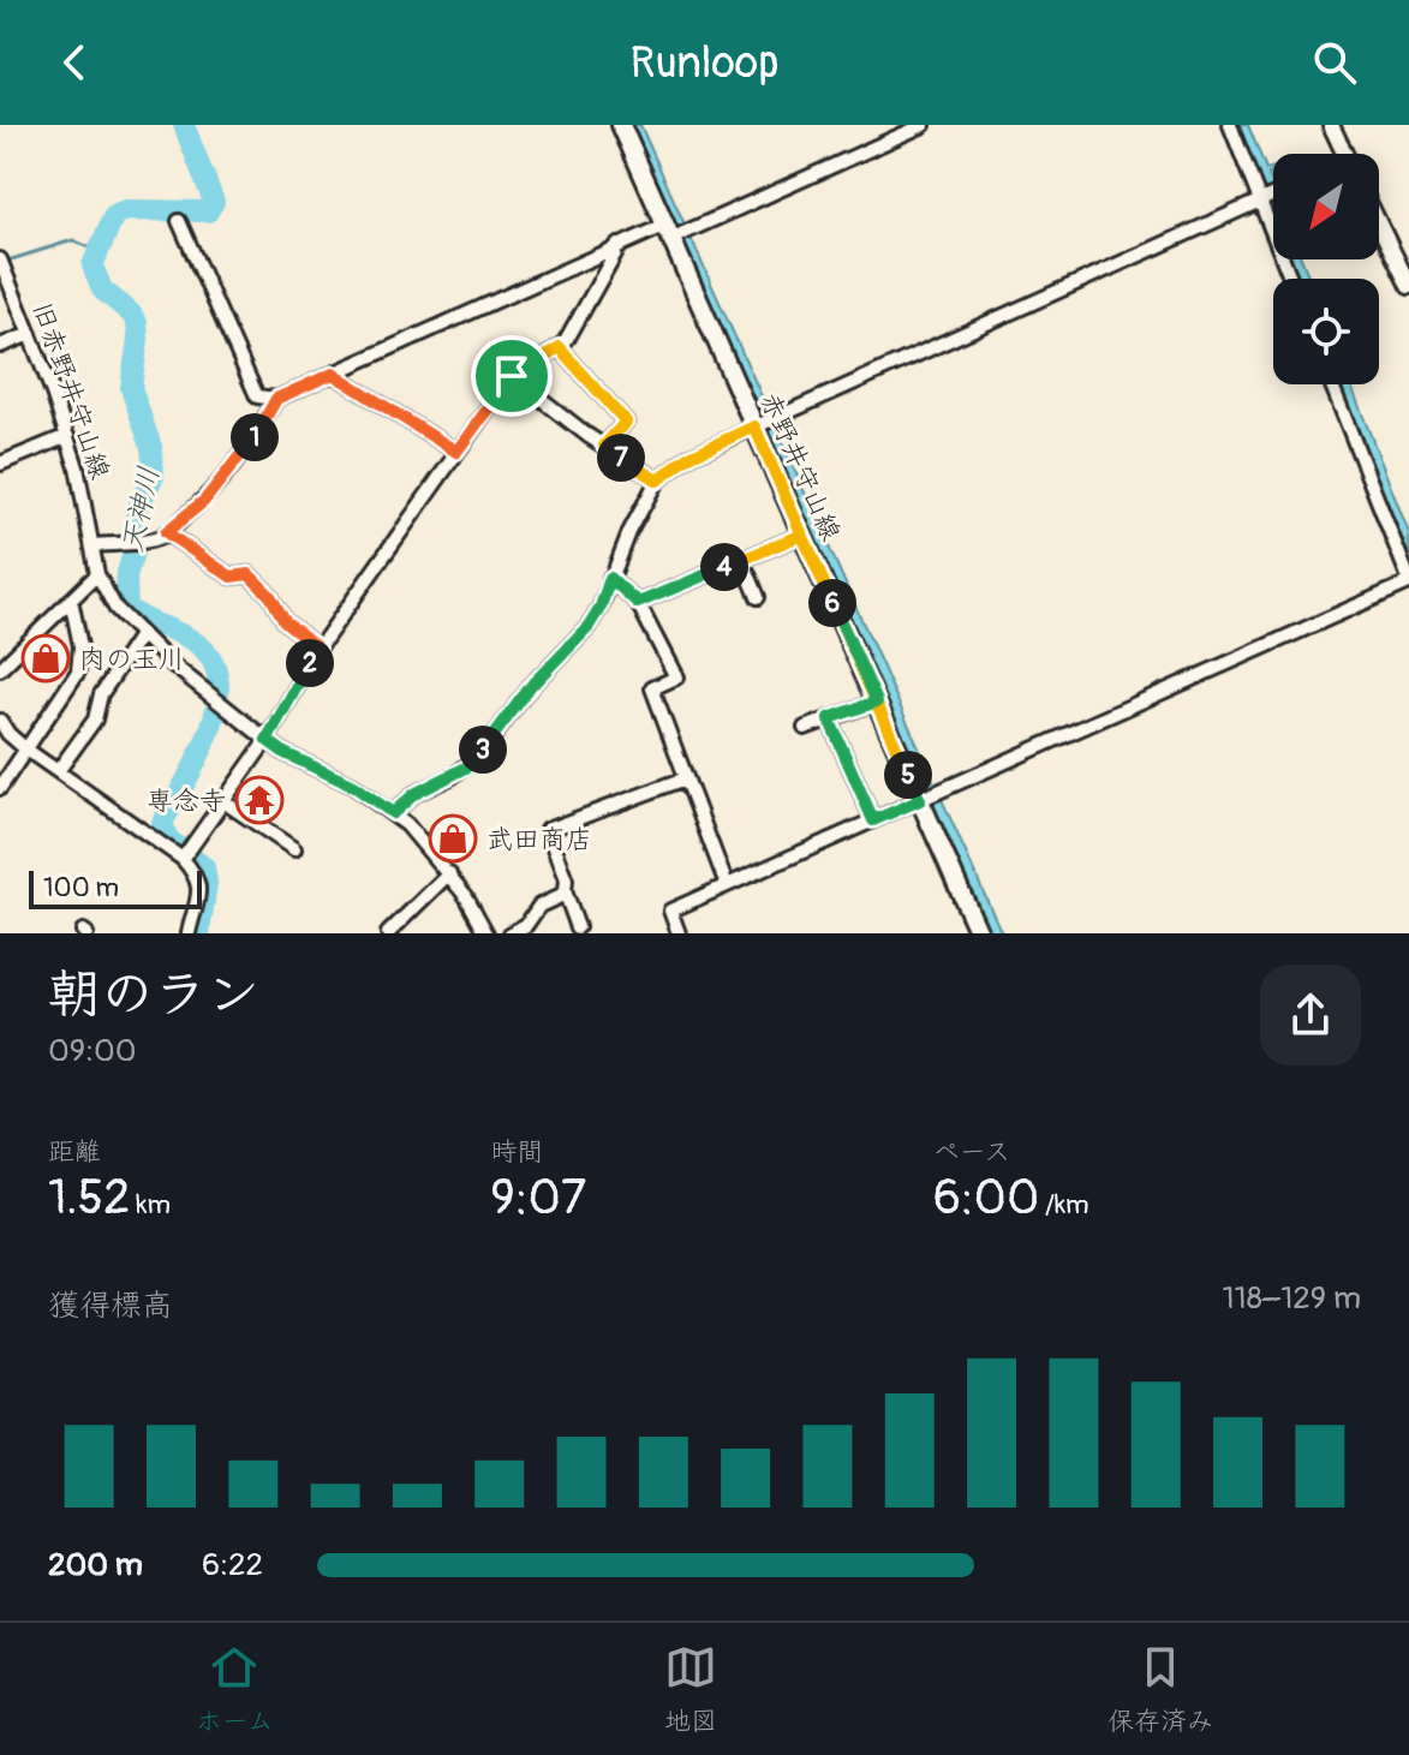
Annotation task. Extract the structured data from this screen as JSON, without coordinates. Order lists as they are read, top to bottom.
{
  "streets": {
    "main road": ["赤野井守山線"],
    "street": ["旧赤野井守山線"]
  },
  "water": ["天神川"],
  "places": {
    "shop": ["肉の玉川", "武田商店"],
    "temple": ["専念寺"]
  },
  "scale_bar": "100 m",
  "north": "bottom left",
  "page": {
    "header": "Runloop",
    "pins": [
      "1",
      "7",
      "4",
      "6",
      "2",
      "3",
      "5"
    ],
    "scale": "100 m",
    "heading": ["朝のラン", "09:00"],
    "stats": [
      ["距離", "1.52 km"],
      ["時間", "9:07"],
      ["ペース", "6:00 /km"]
    ],
    "chart": ["獲得標高", "118–129 m"],
    "list": [
      {
        "name": "200 m",
        "note": "6:22"
      }
    ],
    "tabs": ["ホーム", "地図", "保存済み"]
  }
}
